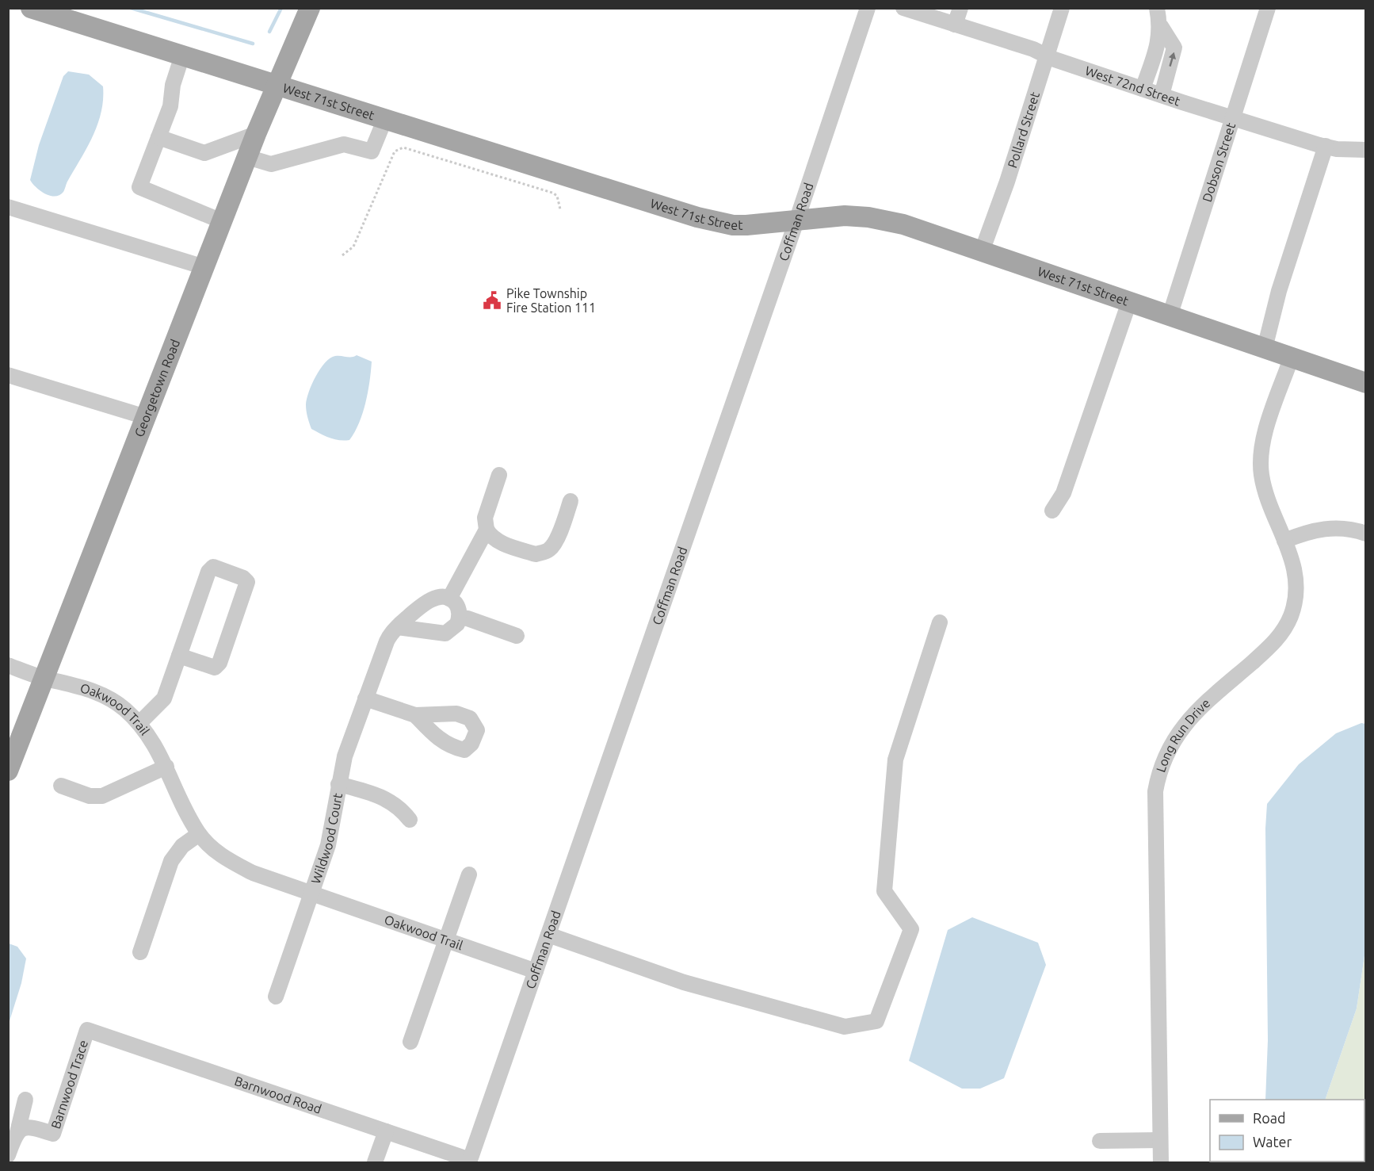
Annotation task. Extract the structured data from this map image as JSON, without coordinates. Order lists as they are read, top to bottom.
{
  "streets": {
    "main road": ["West 71st Street", "Georgetown Road"],
    "street": [
      "West 72nd Street",
      "Pollard Street",
      "Dobson Street",
      "Coffman Road",
      "Oakwood Trail",
      "Long Run Drive",
      "Wildwood Court",
      "Barnwood Trace",
      "Barnwood Road"
    ]
  },
  "crossings": [
    ["West 72nd Street", "Pollard Street"],
    ["West 72nd Street", "Dobson Street"],
    ["West 71st Street", "Pollard Street"],
    ["West 71st Street", "Dobson Street"],
    ["West 71st Street", "Coffman Road"],
    ["West 71st Street", "Georgetown Road"],
    ["West 71st Street", "Long Run Drive"],
    ["Coffman Road", "Oakwood Trail"],
    ["Coffman Road", "Barnwood Road"],
    ["Georgetown Road", "Oakwood Trail"],
    ["Oakwood Trail", "Wildwood Court"],
    ["Barnwood Trace", "Barnwood Road"]
  ],
  "places": {
    "public building": ["Pike Township Fire Station 111"]
  },
  "legend": ["Road", "Water"]
}
